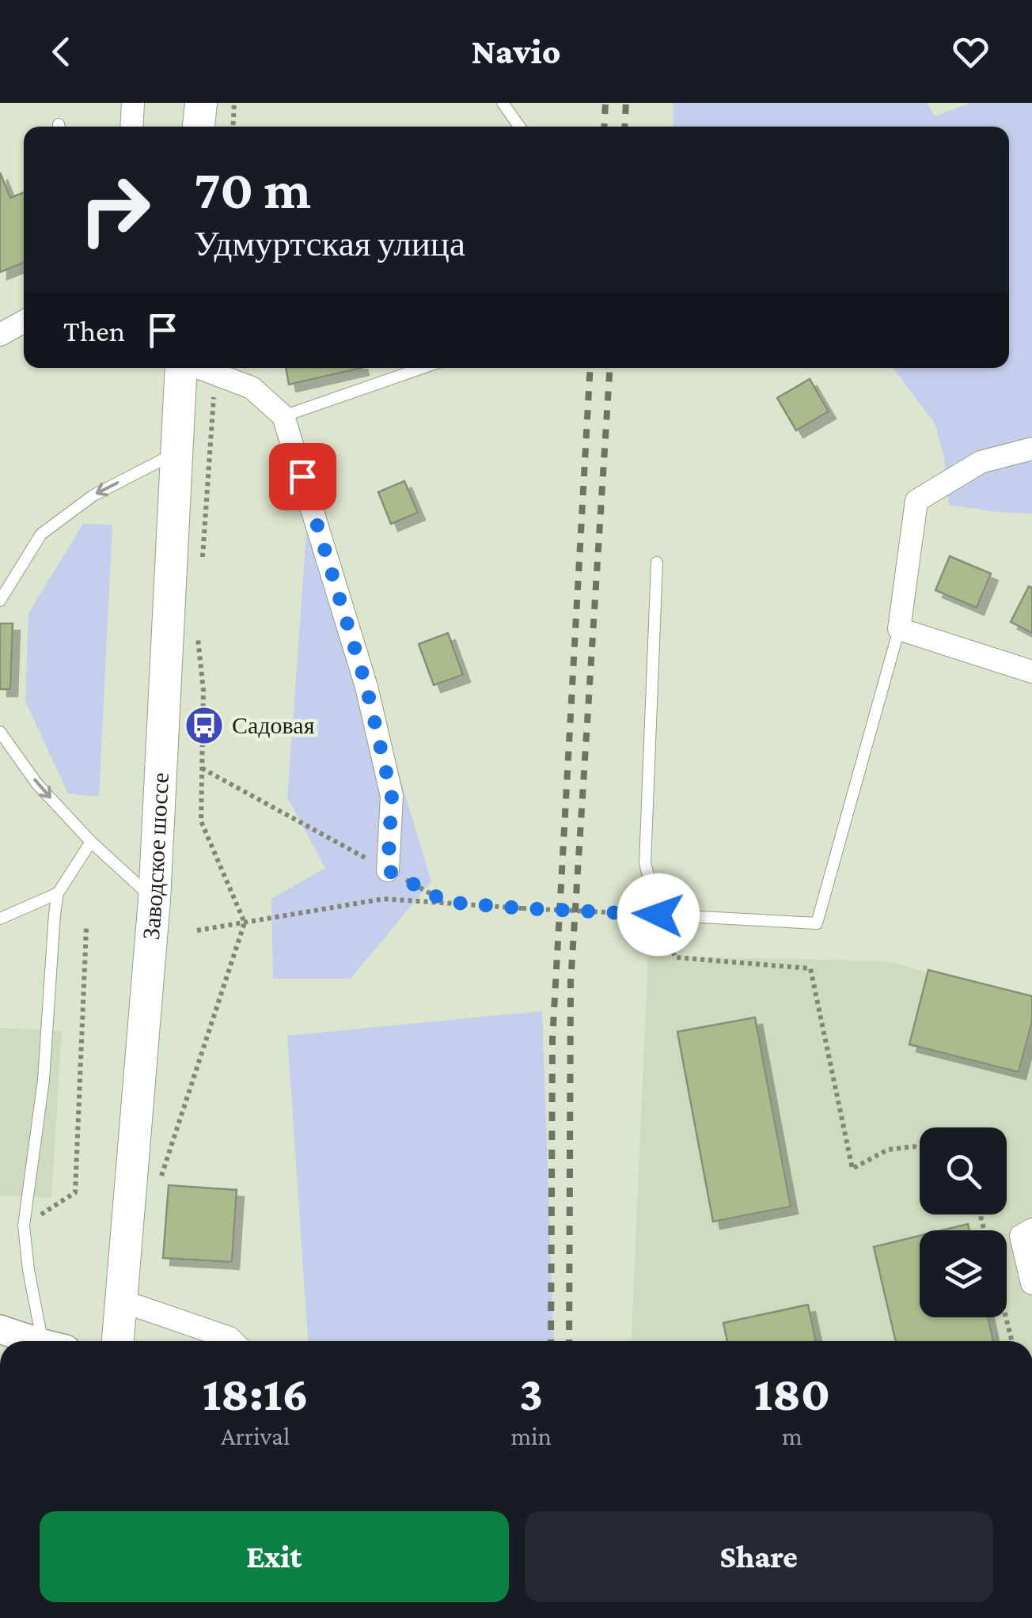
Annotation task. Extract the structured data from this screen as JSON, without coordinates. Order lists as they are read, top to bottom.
{
  "streets": {
    "main road": ["Заводское шоссе"]
  },
  "places": {
    "bus stop": ["Садовая"]
  },
  "page": {
    "header": "Navio",
    "turn": ["70 m", "Удмуртская улица"],
    "then": "Then",
    "eta": [
      "18:16",
      "Arrival",
      "3",
      "min",
      "180",
      "m"
    ],
    "buttons": ["Exit", "Share"]
  }
}
